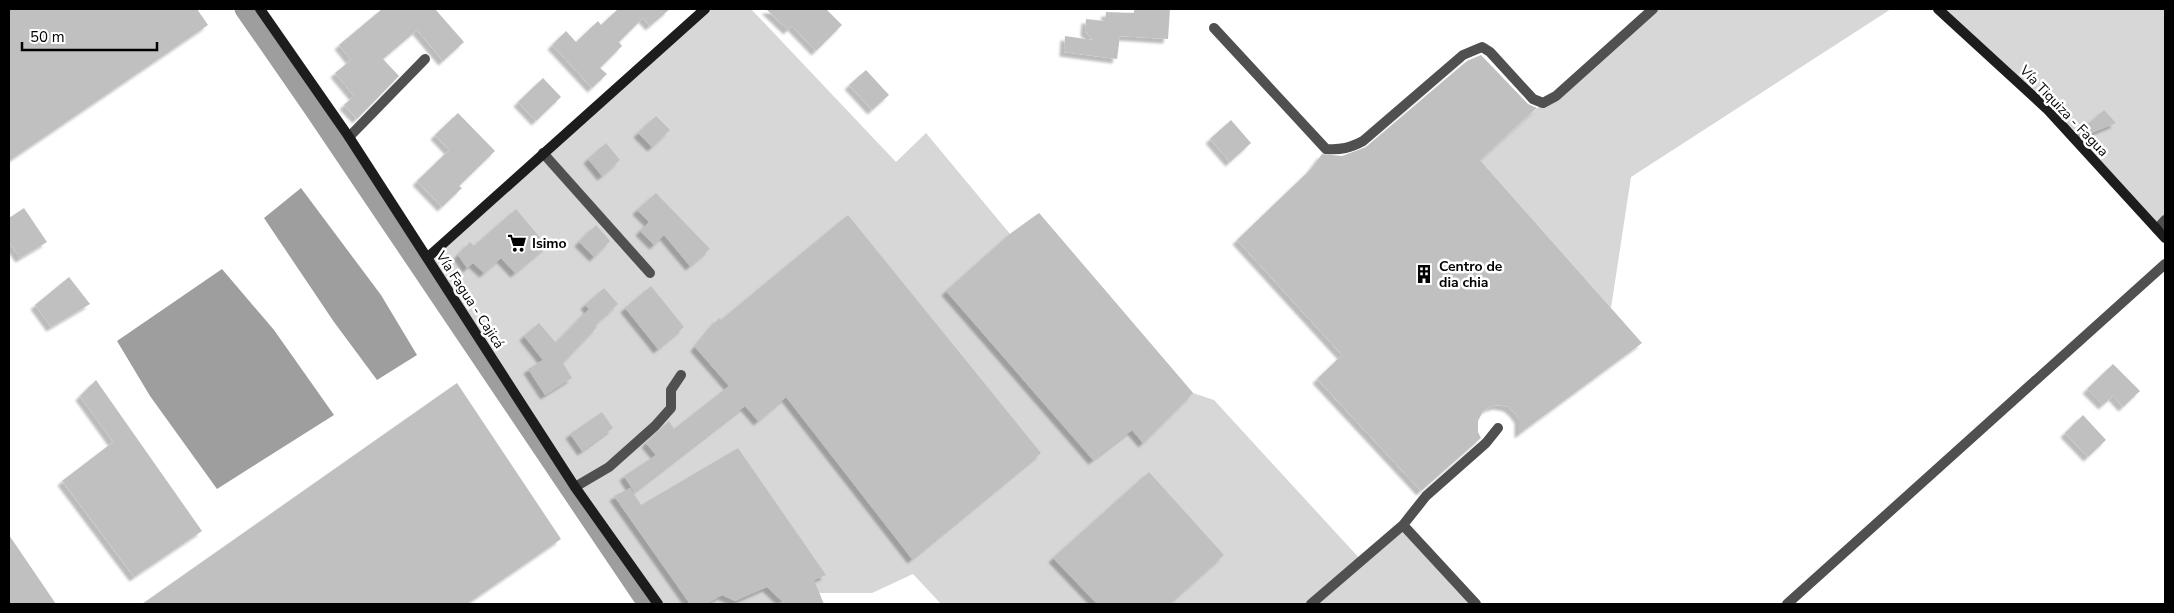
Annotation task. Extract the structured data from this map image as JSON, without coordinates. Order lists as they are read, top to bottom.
{
  "streets": {
    "street": ["Vía Tiquiza - Fagua", "Vía Fagua - Cajicá"]
  },
  "places": {
    "supermarket": ["Isimo"],
    "building": ["Centro de dia chia"]
  },
  "scale_bar": "50 m"
}
